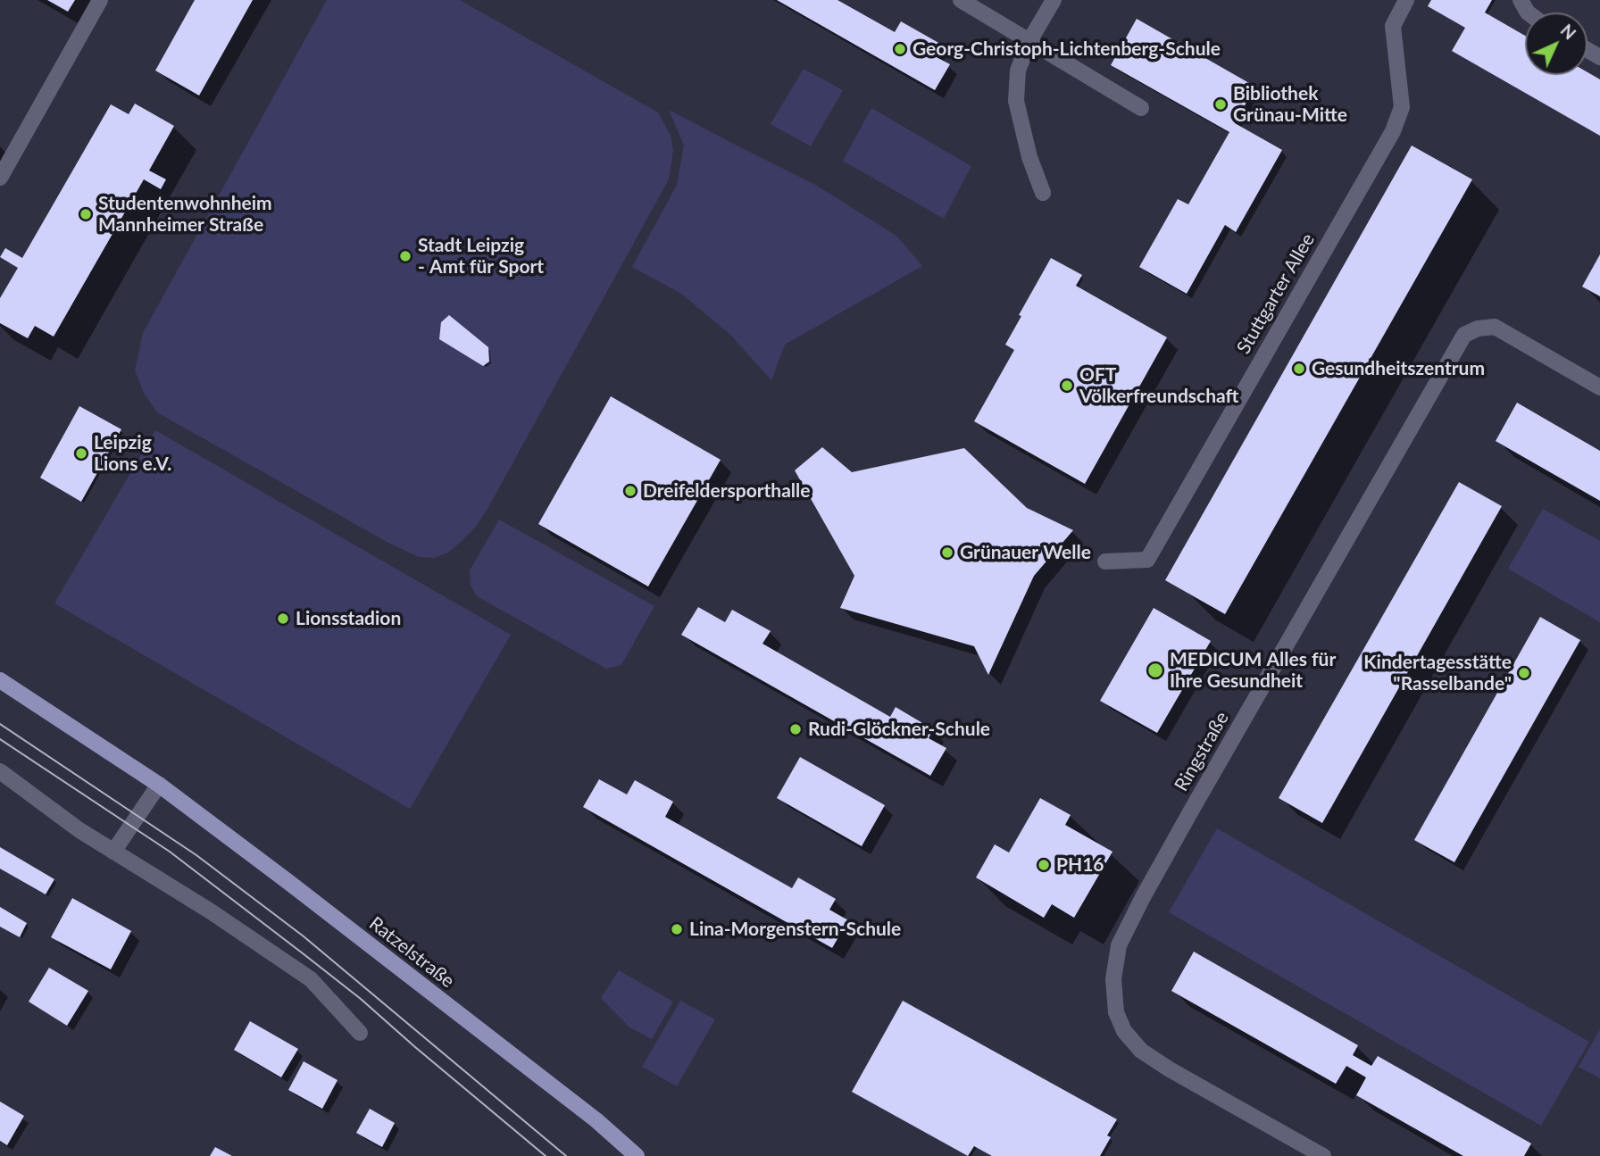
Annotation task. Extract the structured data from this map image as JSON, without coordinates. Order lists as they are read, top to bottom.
{
  "streets": {
    "main road": ["Ratzelstraße"],
    "street": ["Stuttgarter Allee", "Ringstraße"]
  },
  "places": [
    "Georg-Christoph-Lichtenberg-Schule",
    "Bibliothek Grünau-Mitte",
    "Studentenwohnheim Mannheimer Straße",
    "Stadt Leipzig - Amt für Sport",
    "Gesundheitszentrum",
    "OFT Völkerfreundschaft",
    "Leipzig Lions e.V.",
    "Dreifeldersporthalle",
    "Grünauer Welle",
    "Lionsstadion",
    "MEDICUM Alles für Ihre Gesundheit",
    "Kindertagesstätte \"Rasselbande\"",
    "Rudi-Glöckner-Schule",
    "PH16",
    "Lina-Morgenstern-Schule"
  ],
  "north": "top right"
}
